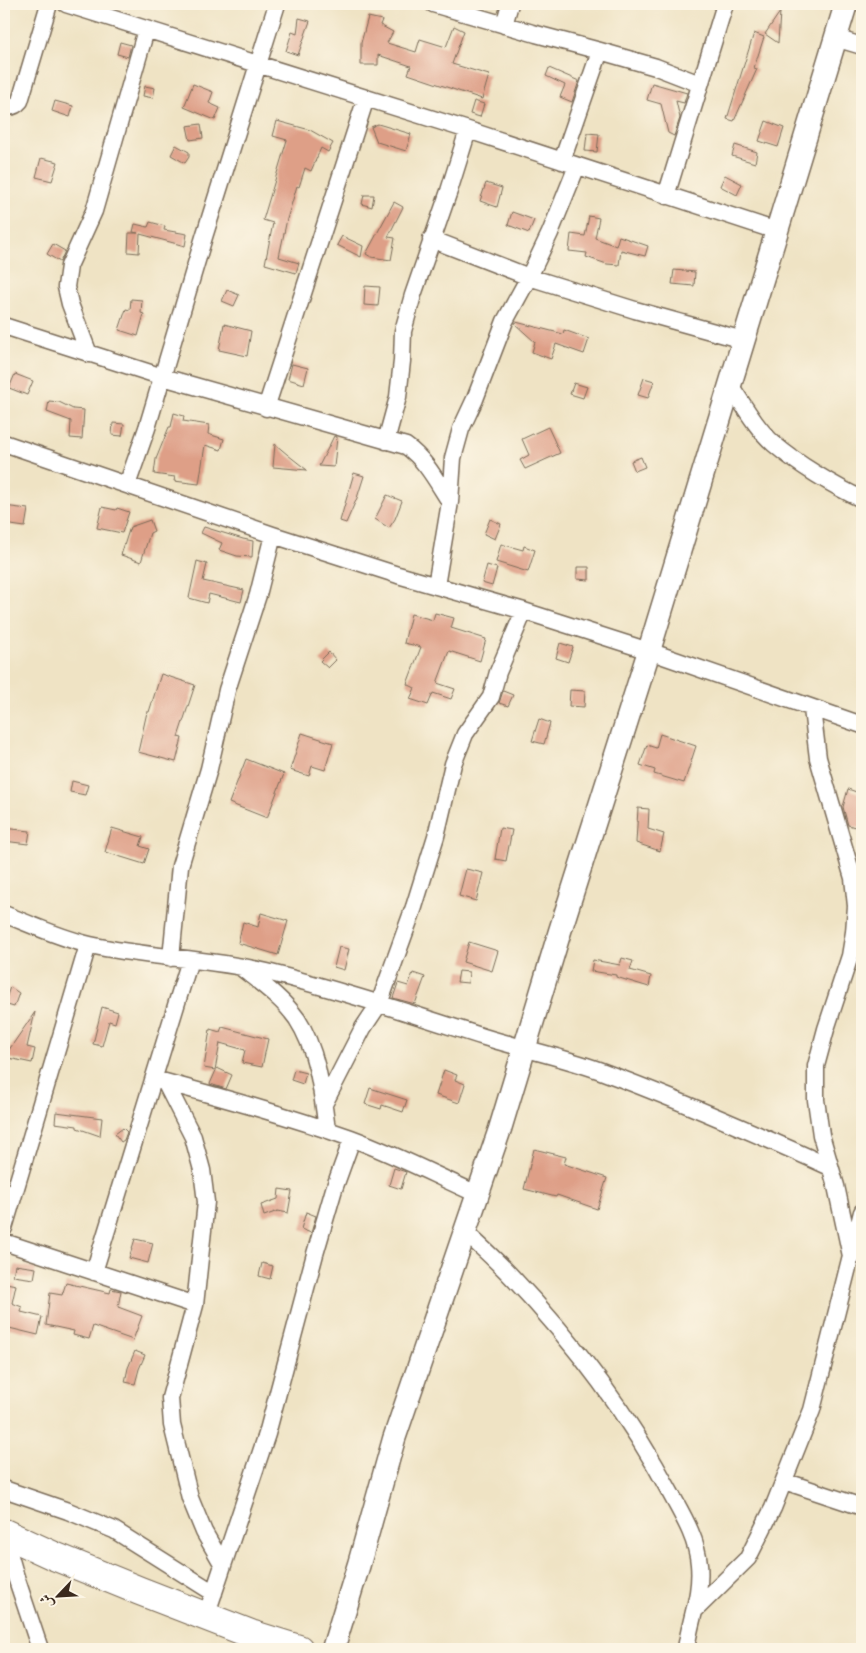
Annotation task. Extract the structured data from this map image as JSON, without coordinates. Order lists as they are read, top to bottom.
{
  "north": "bottom left"
}
